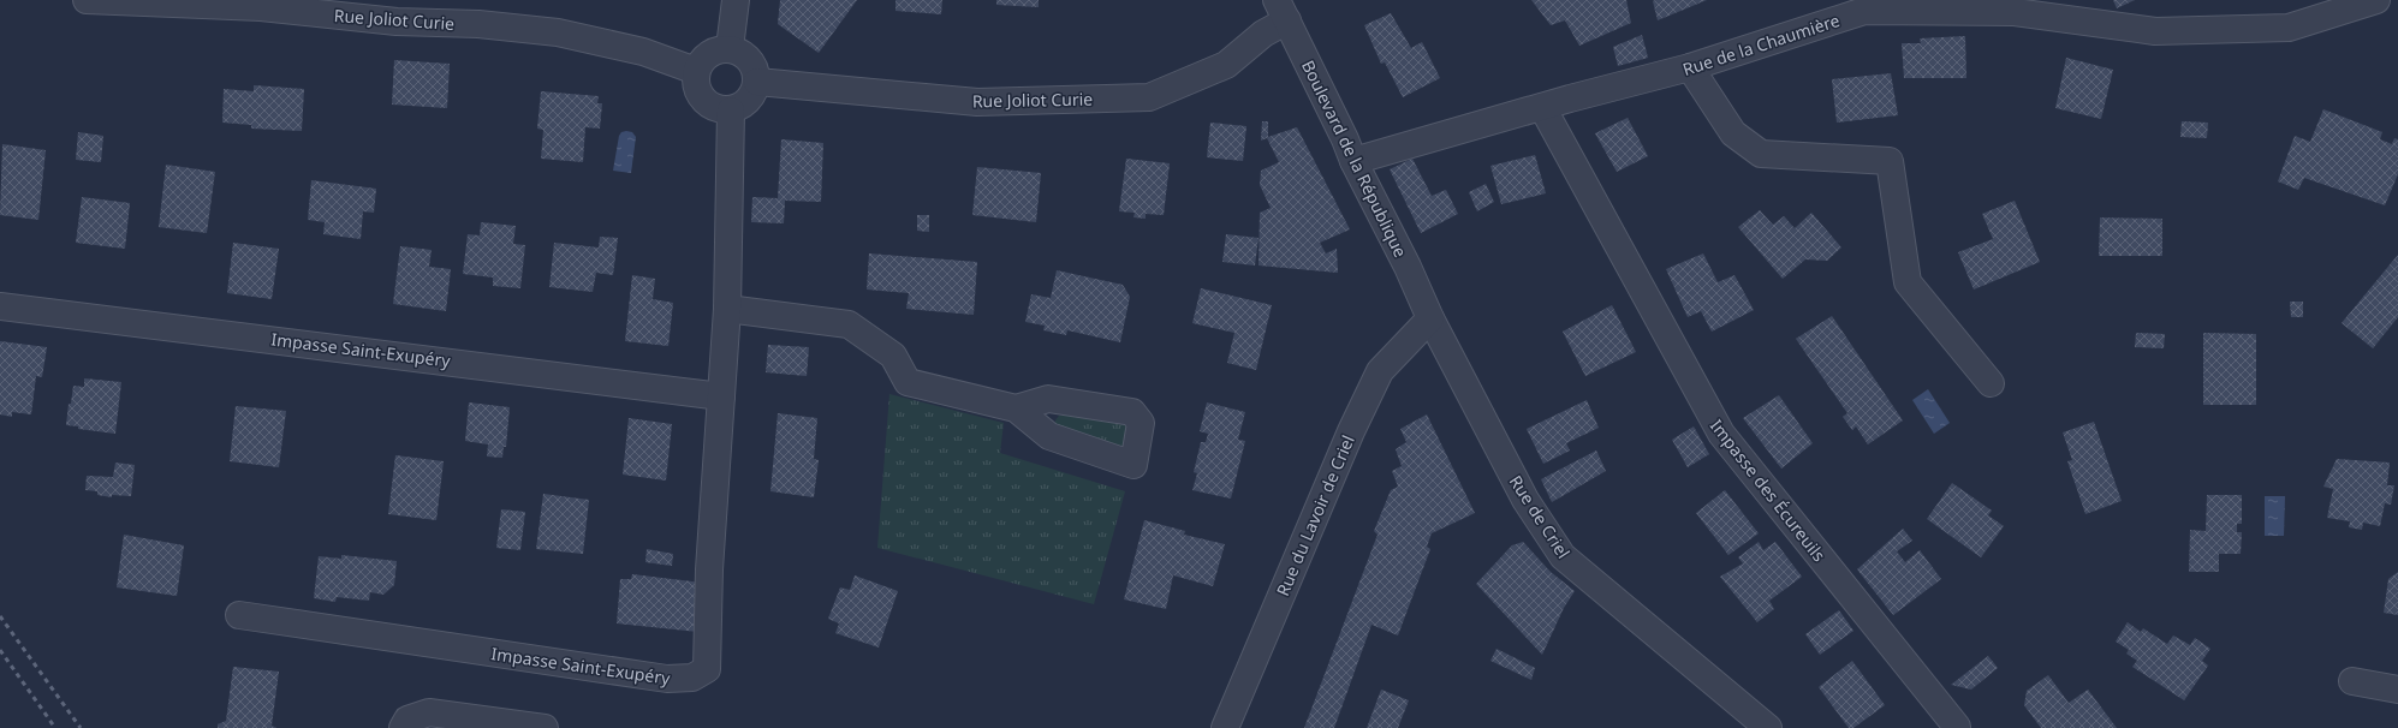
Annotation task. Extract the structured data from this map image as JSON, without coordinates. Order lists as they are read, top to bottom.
{
  "streets": {
    "street": [
      "Rue Joliot Curie",
      "Rue de la Chaumière",
      "Boulevard de la République",
      "Impasse Saint-Exupéry",
      "Impasse des Écureuils",
      "Rue du Lavoir de Criel",
      "Rue de Criel"
    ]
  },
  "crossings": [
    ["Rue Joliot Curie", "Boulevard de la République"],
    ["Rue Joliot Curie", "Impasse Saint-Exupéry"],
    ["Rue de la Chaumière", "Boulevard de la République"],
    ["Rue de la Chaumière", "Impasse des Écureuils"],
    ["Boulevard de la République", "Rue du Lavoir de Criel"],
    ["Boulevard de la République", "Rue de Criel"],
    ["Rue du Lavoir de Criel", "Rue de Criel"]
  ]
}
